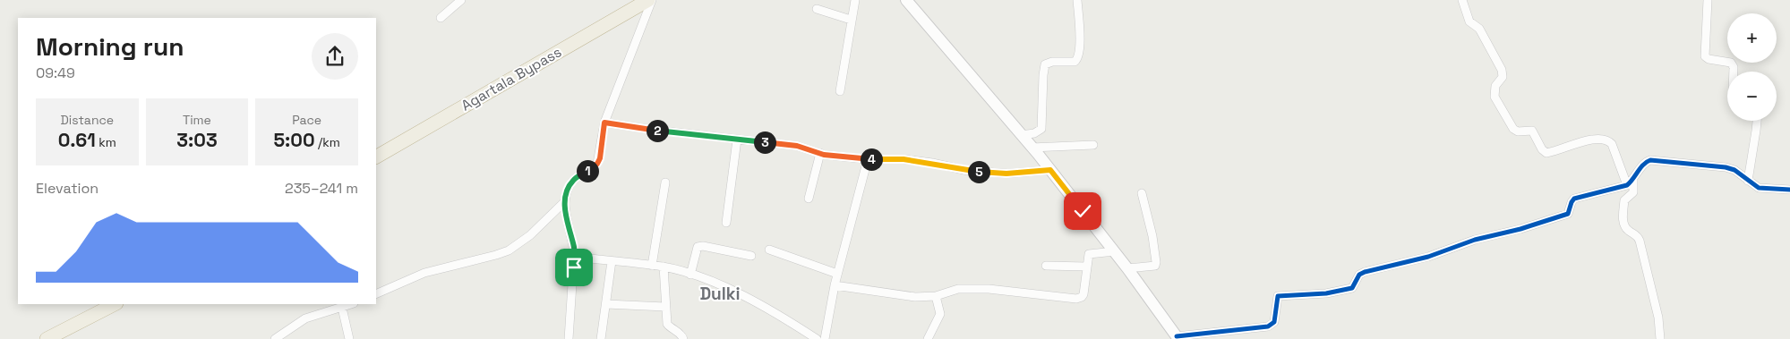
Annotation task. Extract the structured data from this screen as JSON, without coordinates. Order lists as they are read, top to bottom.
{
  "streets": {
    "highway": ["Agartala Bypass"]
  },
  "districts": ["Dulki"],
  "page": {
    "map_buttons": ["+", "−"],
    "heading": ["Morning run", "09:49"],
    "stats": [
      ["Distance", "0.61 km"],
      ["Time", "3:03"],
      ["Pace", "5:00 /km"]
    ],
    "pins": [
      "2",
      "3",
      "4",
      "1",
      "5"
    ],
    "chart": ["Elevation", "235–241 m"]
  }
}
